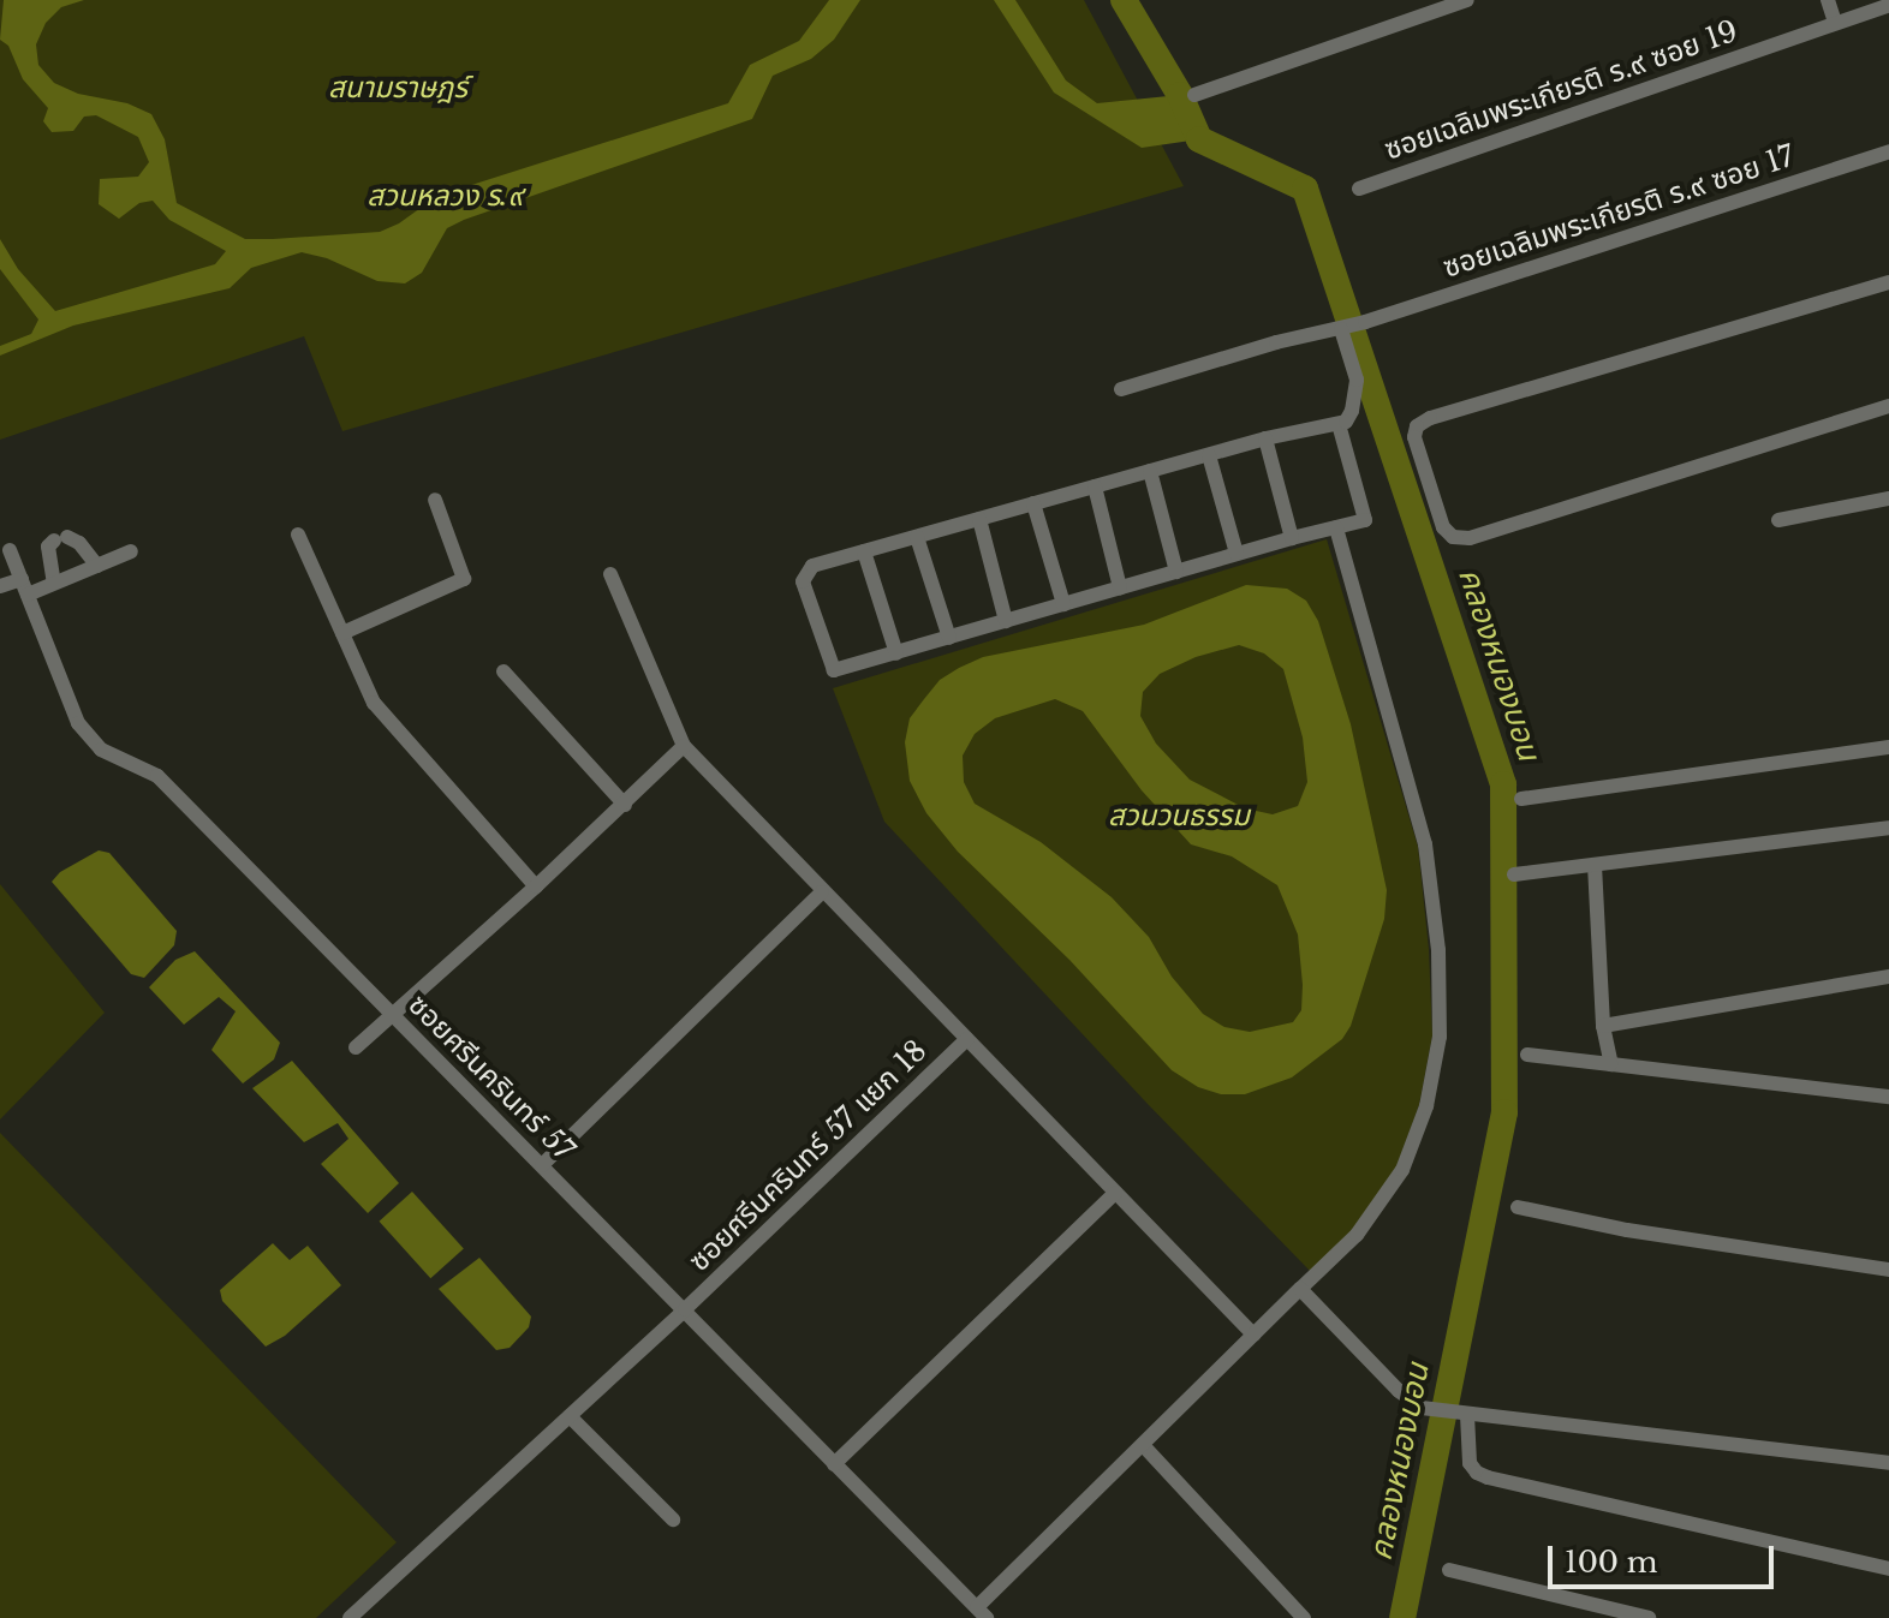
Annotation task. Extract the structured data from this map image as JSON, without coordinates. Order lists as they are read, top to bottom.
{
  "streets": {
    "street": [
      "ซอยเฉลิมพระเกียรติ ร.๙ ซอย 19",
      "ซอยเฉลิมพระเกียรติ ร.๙ ซอย 17",
      "ซอยศรีนครินทร์ 57",
      "ซอยศรีนครินทร์ 57 แยก 18"
    ]
  },
  "crossings": [
    ["ซอยศรีนครินทร์ 57", "ซอยศรีนครินทร์ 57 แยก 18"]
  ],
  "water": ["คลองหนองบอน"],
  "parks": ["สนามราษฎร์", "สวนหลวง ร.๙", "สวนวนธรรม"],
  "scale_bar": "100 m"
}
